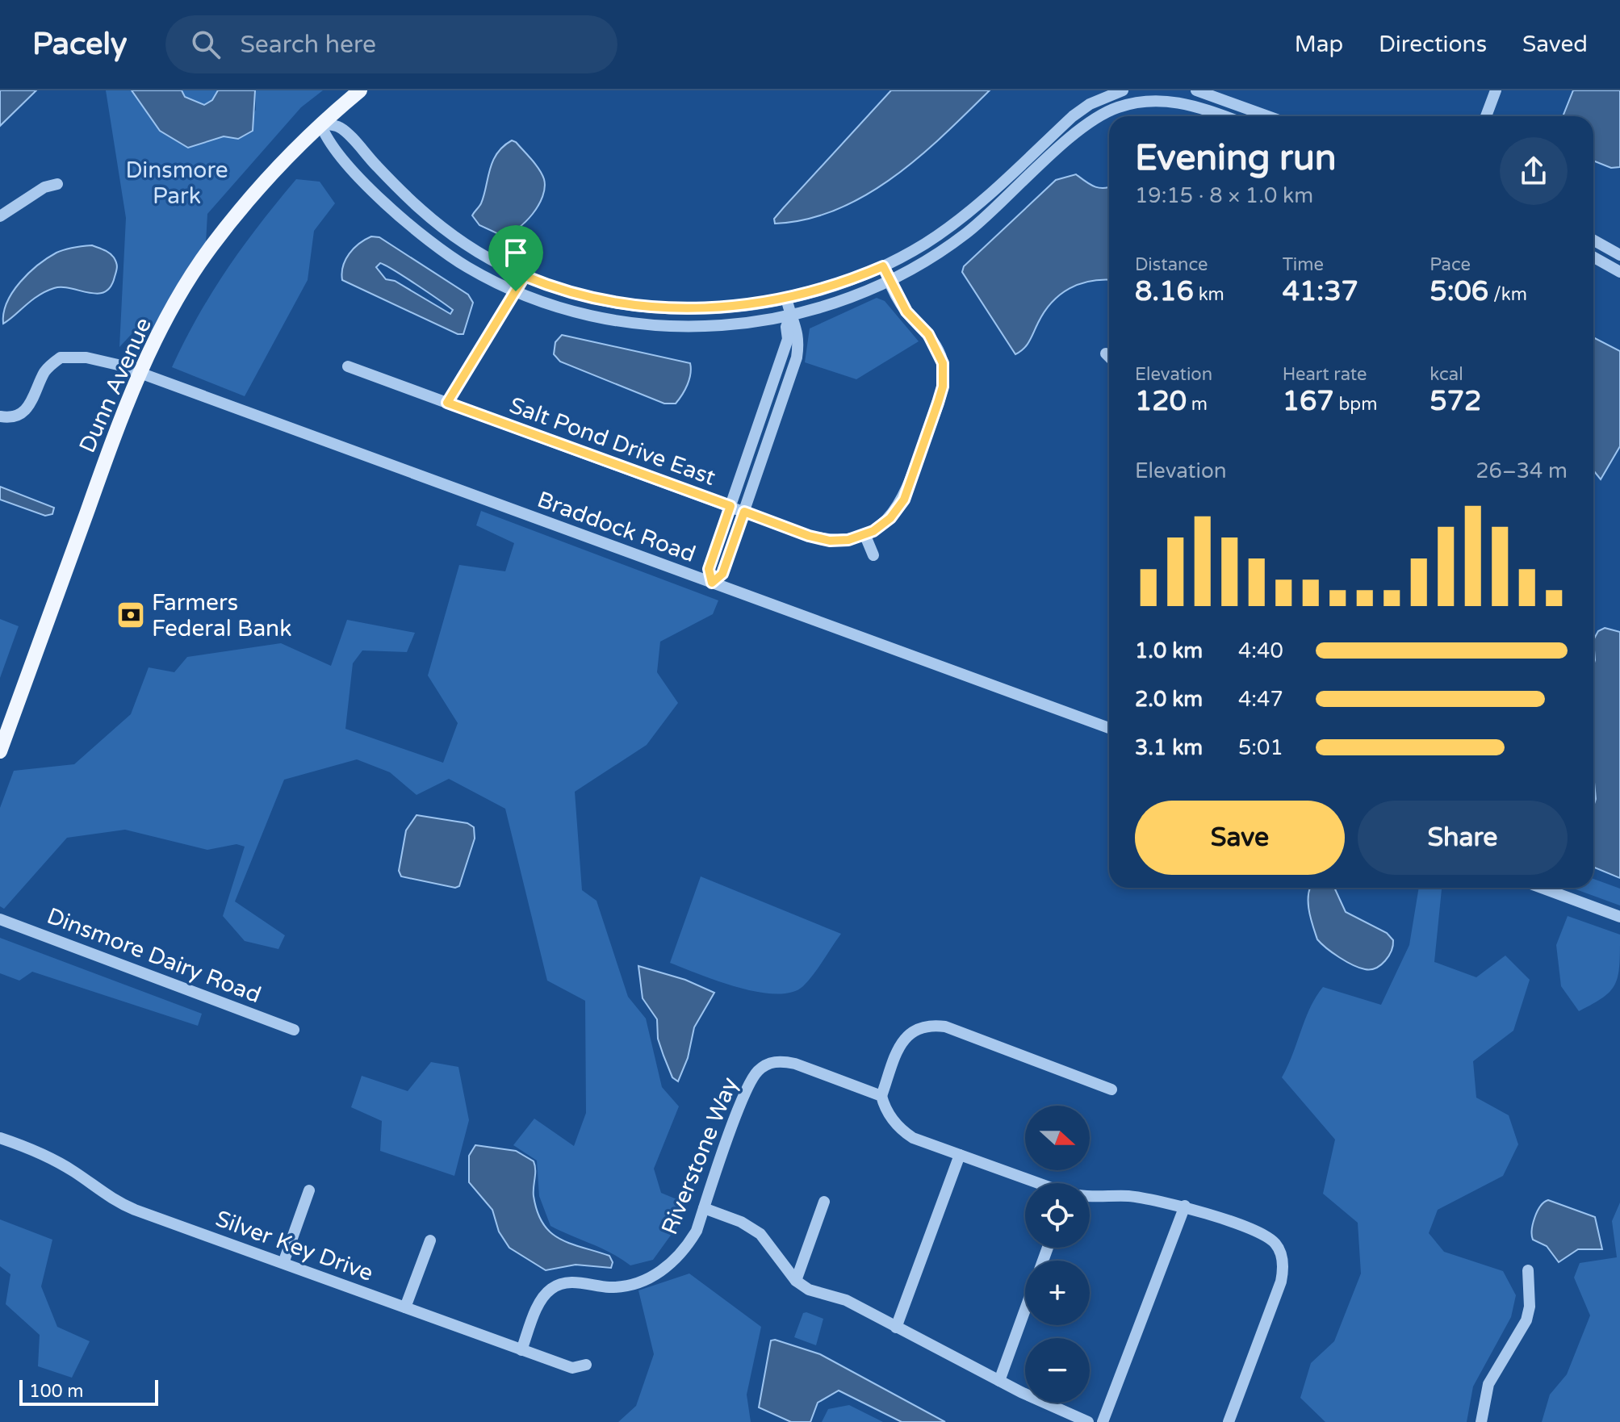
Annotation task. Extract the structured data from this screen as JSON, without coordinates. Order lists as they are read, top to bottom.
{
  "streets": {
    "main road": ["Dunn Avenue"],
    "street": [
      "Salt Pond Drive East",
      "Braddock Road",
      "Dinsmore Dairy Road",
      "Riverstone Way",
      "Silver Key Drive"
    ]
  },
  "crossings": [
    ["Dunn Avenue", "Braddock Road"],
    ["Riverstone Way", "Silver Key Drive"]
  ],
  "parks": ["Dinsmore Park"],
  "places": {
    "bank": ["Farmers Federal Bank"]
  },
  "scale_bar": "100 m",
  "north": "right",
  "page": {
    "header": "Pacely",
    "search": "Search here",
    "nav": ["Map", "Directions", "Saved"],
    "heading": ["Evening run", "19:15 · 8 × 1.0 km"],
    "stats": [
      ["Distance", "8.16 km"],
      ["Time", "41:37"],
      ["Pace", "5:06 /km"],
      ["Elevation", "120 m"],
      ["Heart rate", "167 bpm"],
      ["kcal", "572"]
    ],
    "chart": ["Elevation", "26–34 m"],
    "list": [
      {
        "name": "1.0 km",
        "note": "4:40"
      },
      {
        "name": "2.0 km",
        "note": "4:47"
      },
      {
        "name": "3.1 km",
        "note": "5:01"
      }
    ],
    "buttons": ["Save", "Share"],
    "map_buttons": ["+", "−"],
    "scale": "100 m"
  }
}
